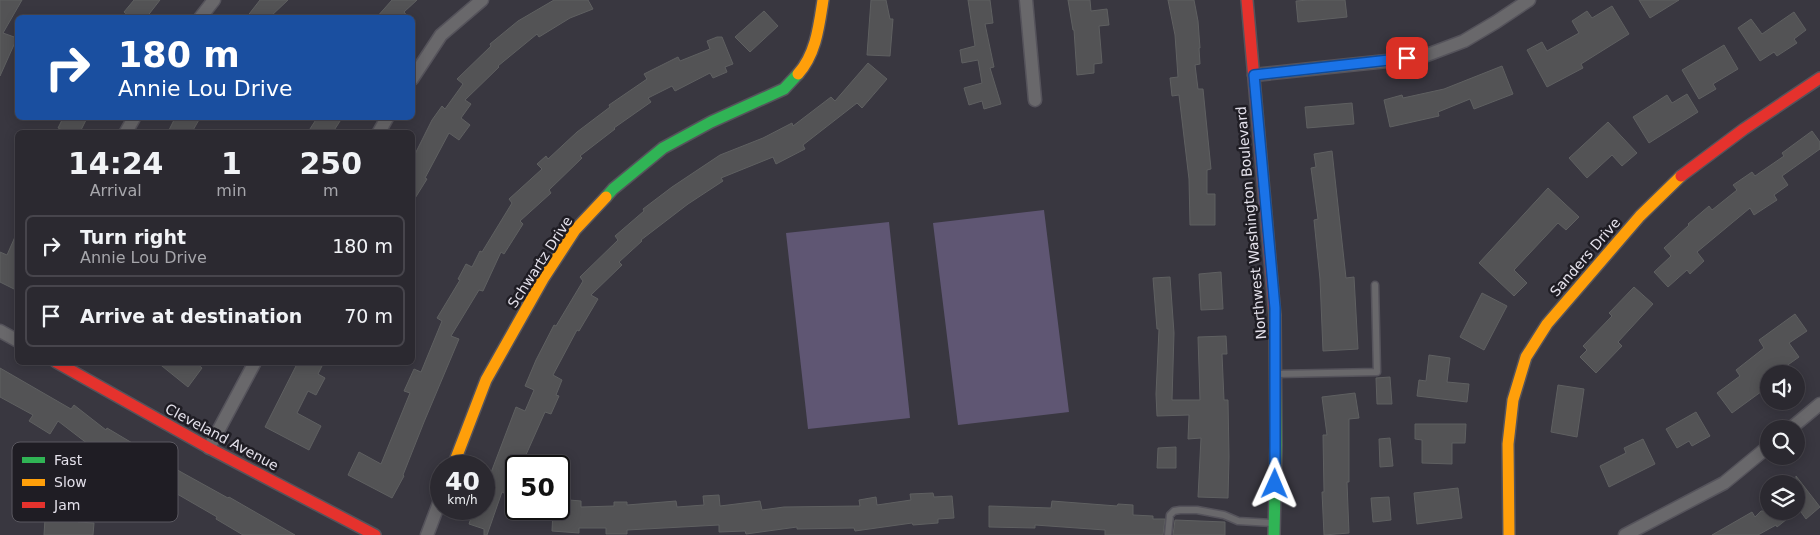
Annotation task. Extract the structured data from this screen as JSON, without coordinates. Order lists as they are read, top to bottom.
{
  "streets": {
    "street": [
      "Northwest Washington Boulevard",
      "Sanders Drive",
      "Schwartz Drive",
      "Cleveland Avenue"
    ]
  },
  "legend": ["Fast", "Slow", "Jam"],
  "page": {
    "turn": ["180 m", "Annie Lou Drive"],
    "eta": [
      "14:24",
      "Arrival",
      "1",
      "min",
      "250",
      "m"
    ],
    "list": [
      {
        "name": "Turn right",
        "note": "Annie Lou Drive",
        "value": "180 m"
      },
      {
        "name": "Arrive at destination",
        "value": "70 m"
      }
    ],
    "speed": "40 km/h",
    "limit": "50"
  }
}
